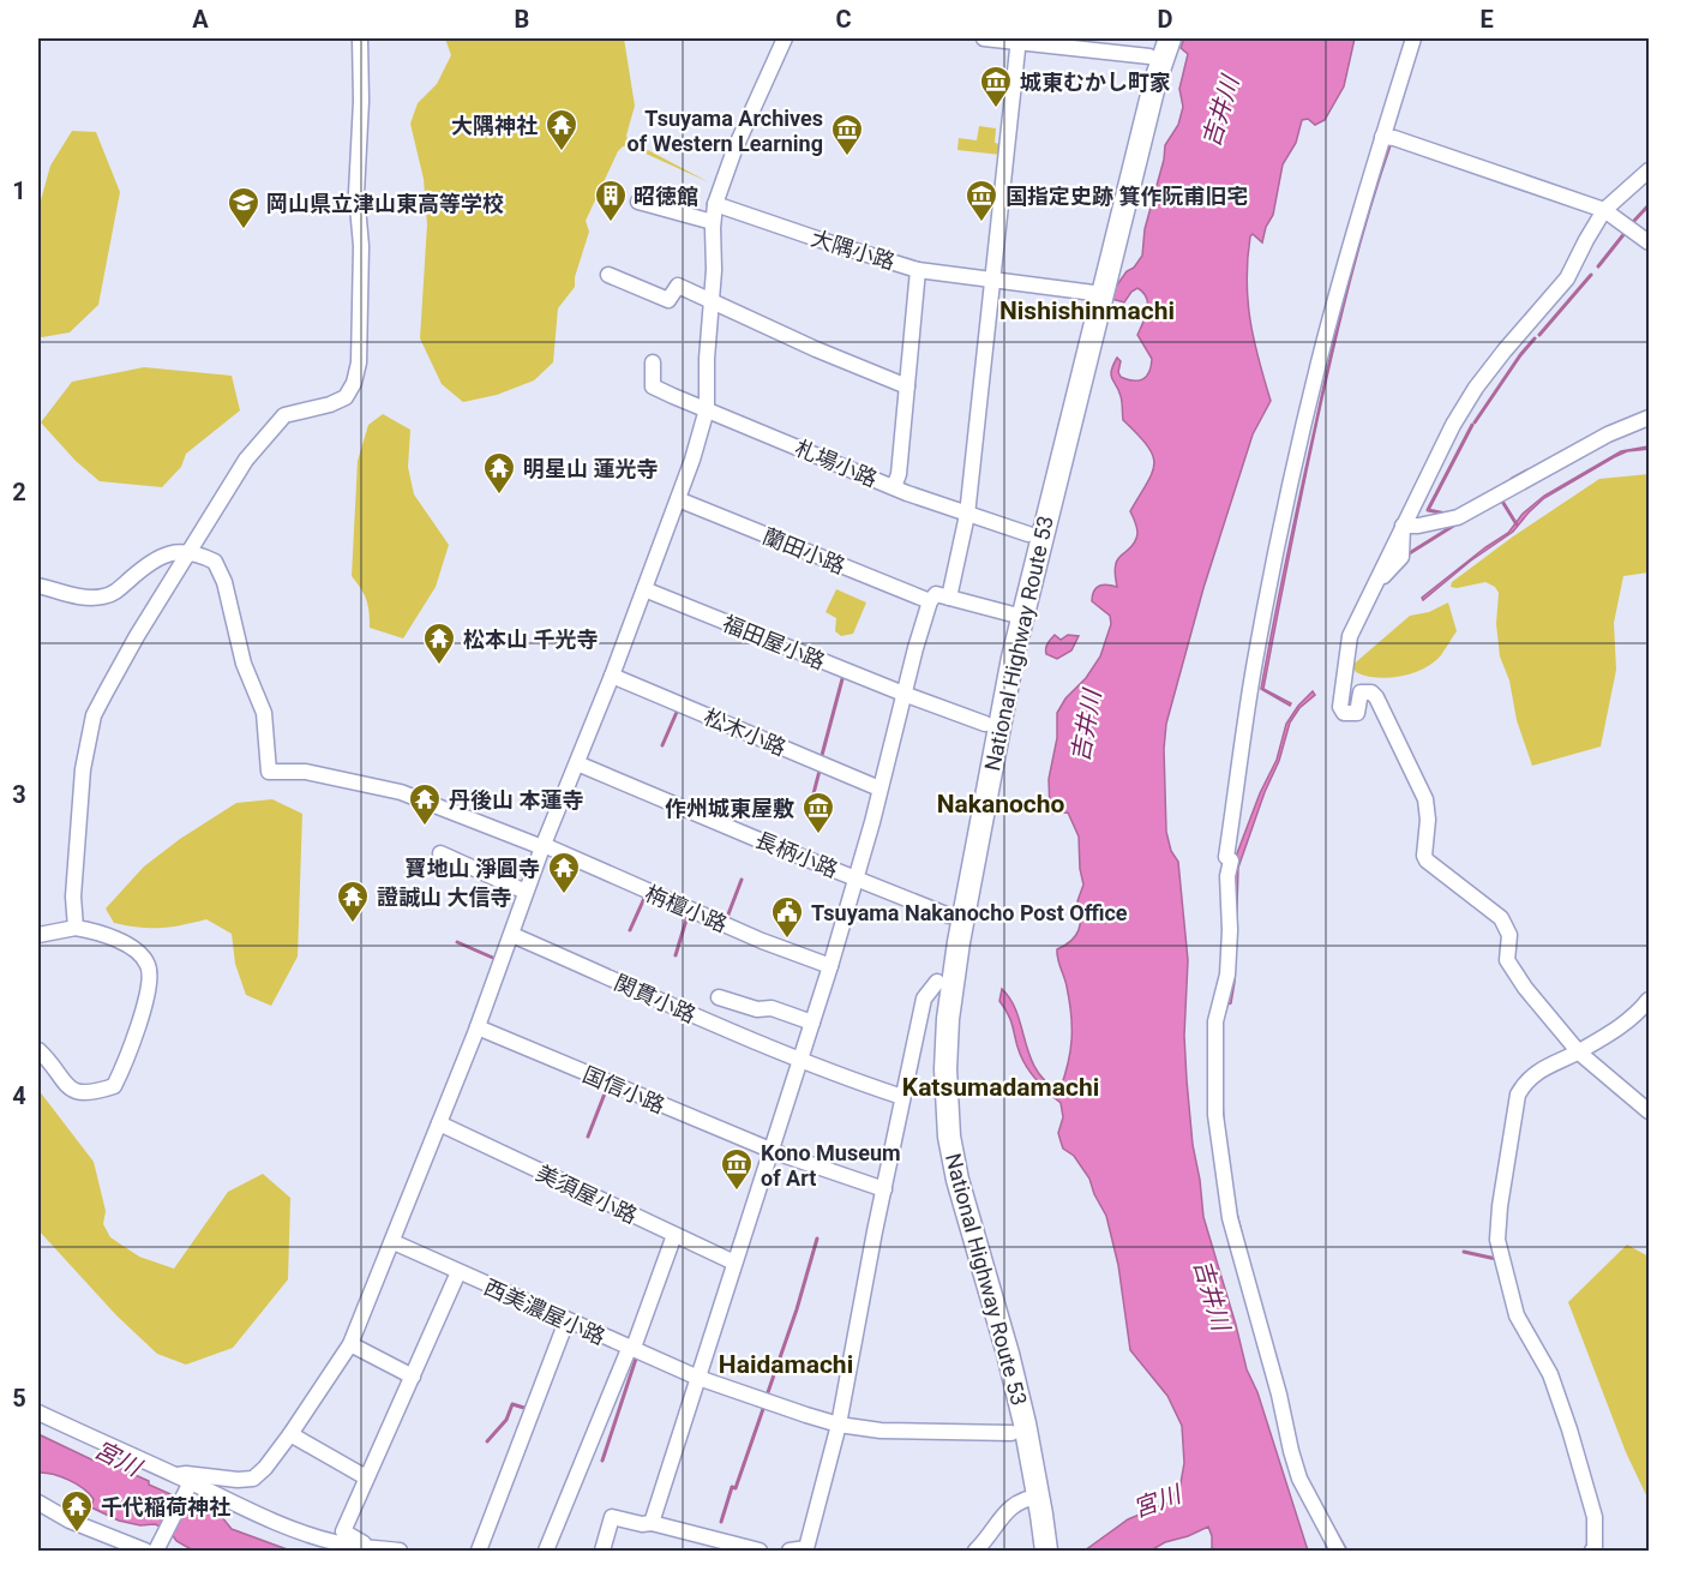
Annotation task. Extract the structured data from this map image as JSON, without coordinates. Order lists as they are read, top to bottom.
{
  "streets": {
    "highway": ["National Highway Route 53"],
    "street": [
      "大隅小路",
      "札場小路",
      "蘭田小路",
      "福田屋小路",
      "松木小路",
      "長柄小路",
      "栴檀小路",
      "関貫小路",
      "国信小路",
      "美須屋小路",
      "西美濃屋小路"
    ]
  },
  "crossings": [
    ["大隅小路", "National Highway Route 53"],
    ["札場小路", "National Highway Route 53"],
    ["福田屋小路", "National Highway Route 53"],
    ["National Highway Route 53", "長柄小路"],
    ["National Highway Route 53", "西美濃屋小路"]
  ],
  "districts": [
    "Nishishinmachi",
    "Nakanocho",
    "Katsumadamachi",
    "Haidamachi"
  ],
  "water": ["吉井川", "宮川"],
  "places": {
    "museum": [
      "城東むかし町家",
      "Tsuyama Archives of Western Learning",
      "国指定史跡 箕作阮甫旧宅",
      "作州城東屋敷",
      "Kono Museum of Art"
    ],
    "temple": [
      "大隅神社",
      "明星山 蓮光寺",
      "松本山 千光寺",
      "丹後山 本蓮寺",
      "寶地山 淨圓寺",
      "證誠山 大信寺",
      "千代稲荷神社"
    ],
    "building": ["昭徳館"],
    "school or university": ["岡山県立津山東高等学校"],
    "public building": ["Tsuyama Nakanocho Post Office"]
  },
  "grid": {
    "columns": [
      "A",
      "B",
      "C",
      "D",
      "E"
    ],
    "rows": [
      "1",
      "2",
      "3",
      "4",
      "5"
    ]
  }
}
